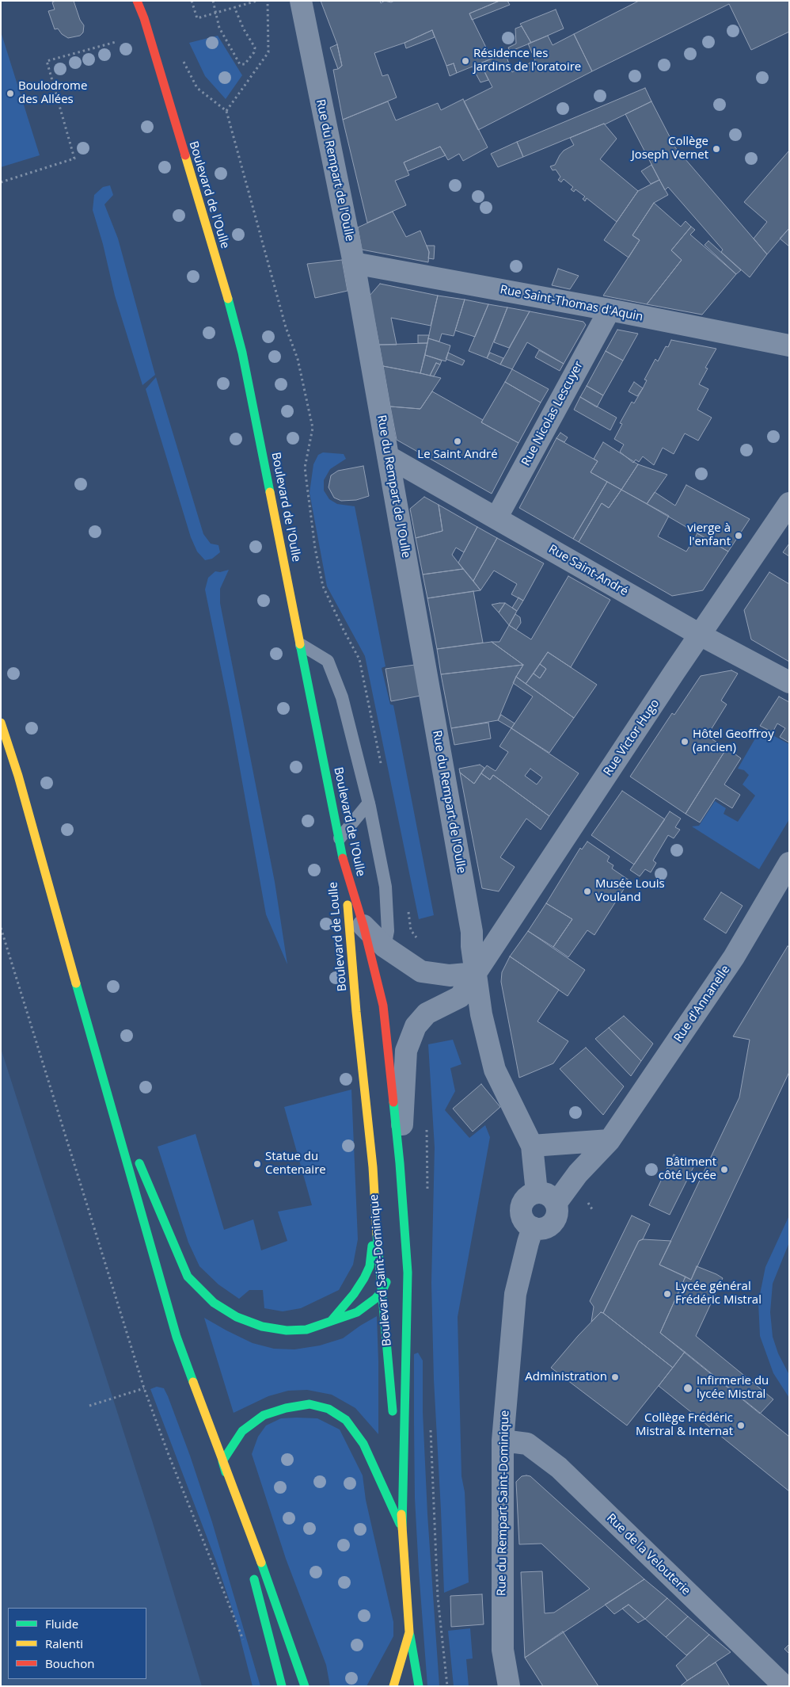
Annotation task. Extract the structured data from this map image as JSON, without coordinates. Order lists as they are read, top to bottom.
{
  "streets": {
    "main road": ["Boulevard de l'Oulle", "Boulevard de Loulle", "Boulevard Saint-Dominique"],
    "street": [
      "Rue du Rempart de l'Oulle",
      "Rue Saint-Thomas d'Aquin",
      "Rue Nicolas Lescuyer",
      "Rue Saint-André",
      "Rue Victor Hugo",
      "Rue d'Annanelle",
      "Rue du Rempart Saint-Dominique",
      "Rue de la Velouterie"
    ]
  },
  "crossings": [
    ["Rue du Rempart de l'Oulle", "Rue Saint-Thomas d'Aquin"],
    ["Rue du Rempart de l'Oulle", "Rue Saint-André"],
    ["Rue du Rempart de l'Oulle", "Rue Victor Hugo"],
    ["Boulevard de l'Oulle", "Boulevard de Loulle"],
    ["Boulevard de l'Oulle", "Boulevard Saint-Dominique"],
    ["Rue Saint-Thomas d'Aquin", "Rue Nicolas Lescuyer"],
    ["Rue Nicolas Lescuyer", "Rue Saint-André"],
    ["Rue Saint-André", "Rue Victor Hugo"],
    ["Rue Victor Hugo", "Boulevard Saint-Dominique"],
    ["Boulevard de Loulle", "Boulevard Saint-Dominique"],
    ["Rue d'Annanelle", "Rue du Rempart Saint-Dominique"],
    ["Rue du Rempart Saint-Dominique", "Rue de la Velouterie"]
  ],
  "places": [
    "Résidence les jardins de l'oratoire",
    "Boulodrome des Allées",
    "Collège Joseph Vernet",
    "Le Saint André",
    "vierge à l'enfant",
    "Hôtel Geoffroy (ancien)",
    "Musée Louis Vouland",
    "Statue du Centenaire",
    "Bâtiment côté Lycée",
    "Lycée général Frédéric Mistral",
    "Administration",
    "Infirmerie du lycée Mistral",
    "Collège Frédéric Mistral & Internat"
  ],
  "legend": ["Fluide", "Ralenti", "Bouchon"]
}
